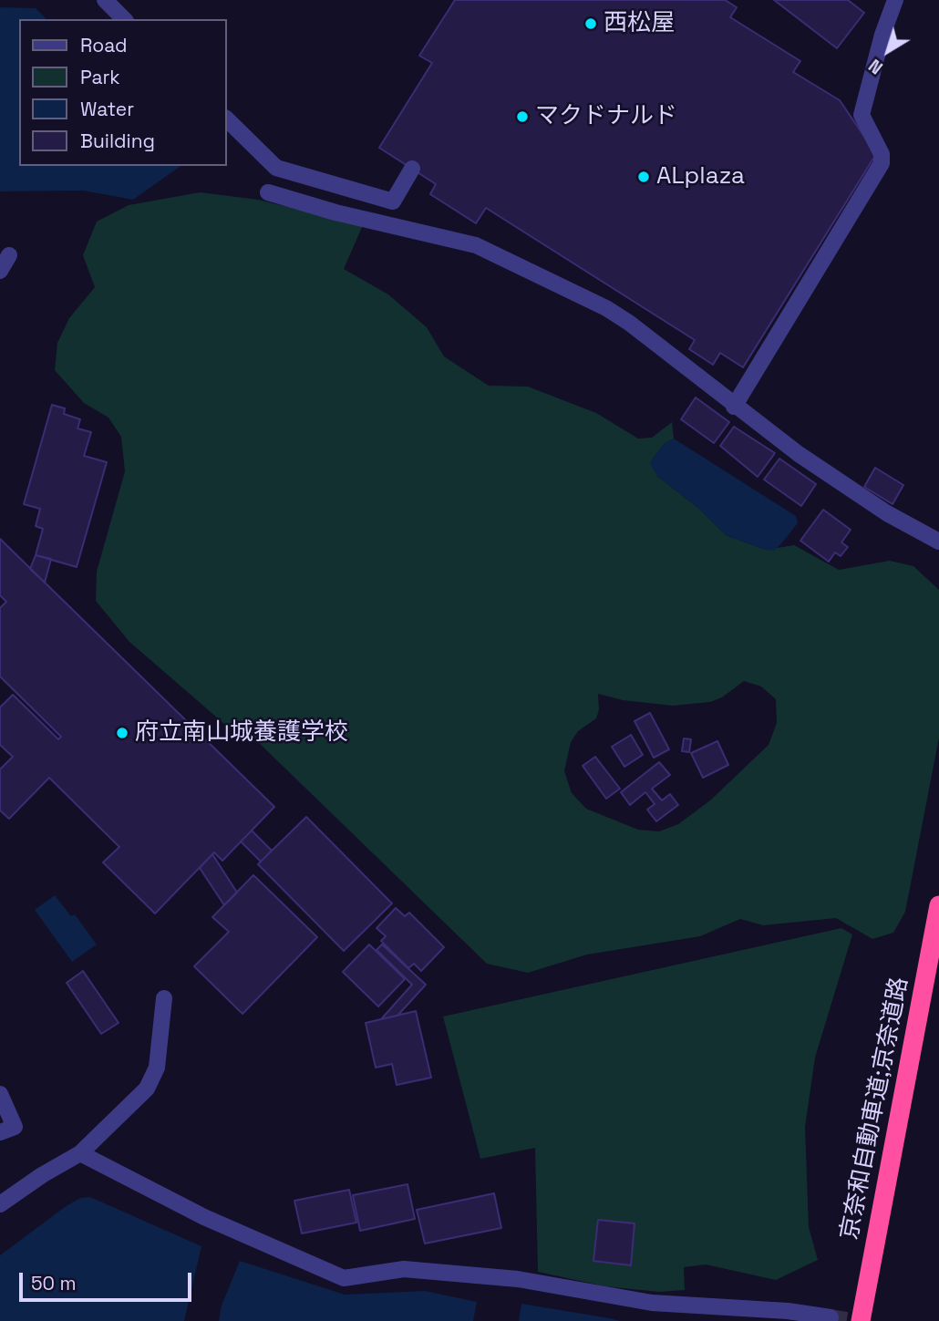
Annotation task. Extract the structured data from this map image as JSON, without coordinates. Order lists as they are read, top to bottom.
{
  "streets": {
    "highway": ["京奈和自動車道;京奈道路"]
  },
  "places": [
    "西松屋",
    "マクドナルド",
    "ALplaza",
    "府立南山城養護学校"
  ],
  "legend": [
    "Road",
    "Park",
    "Water",
    "Building"
  ],
  "scale_bar": "50 m",
  "north": "bottom left"
}
